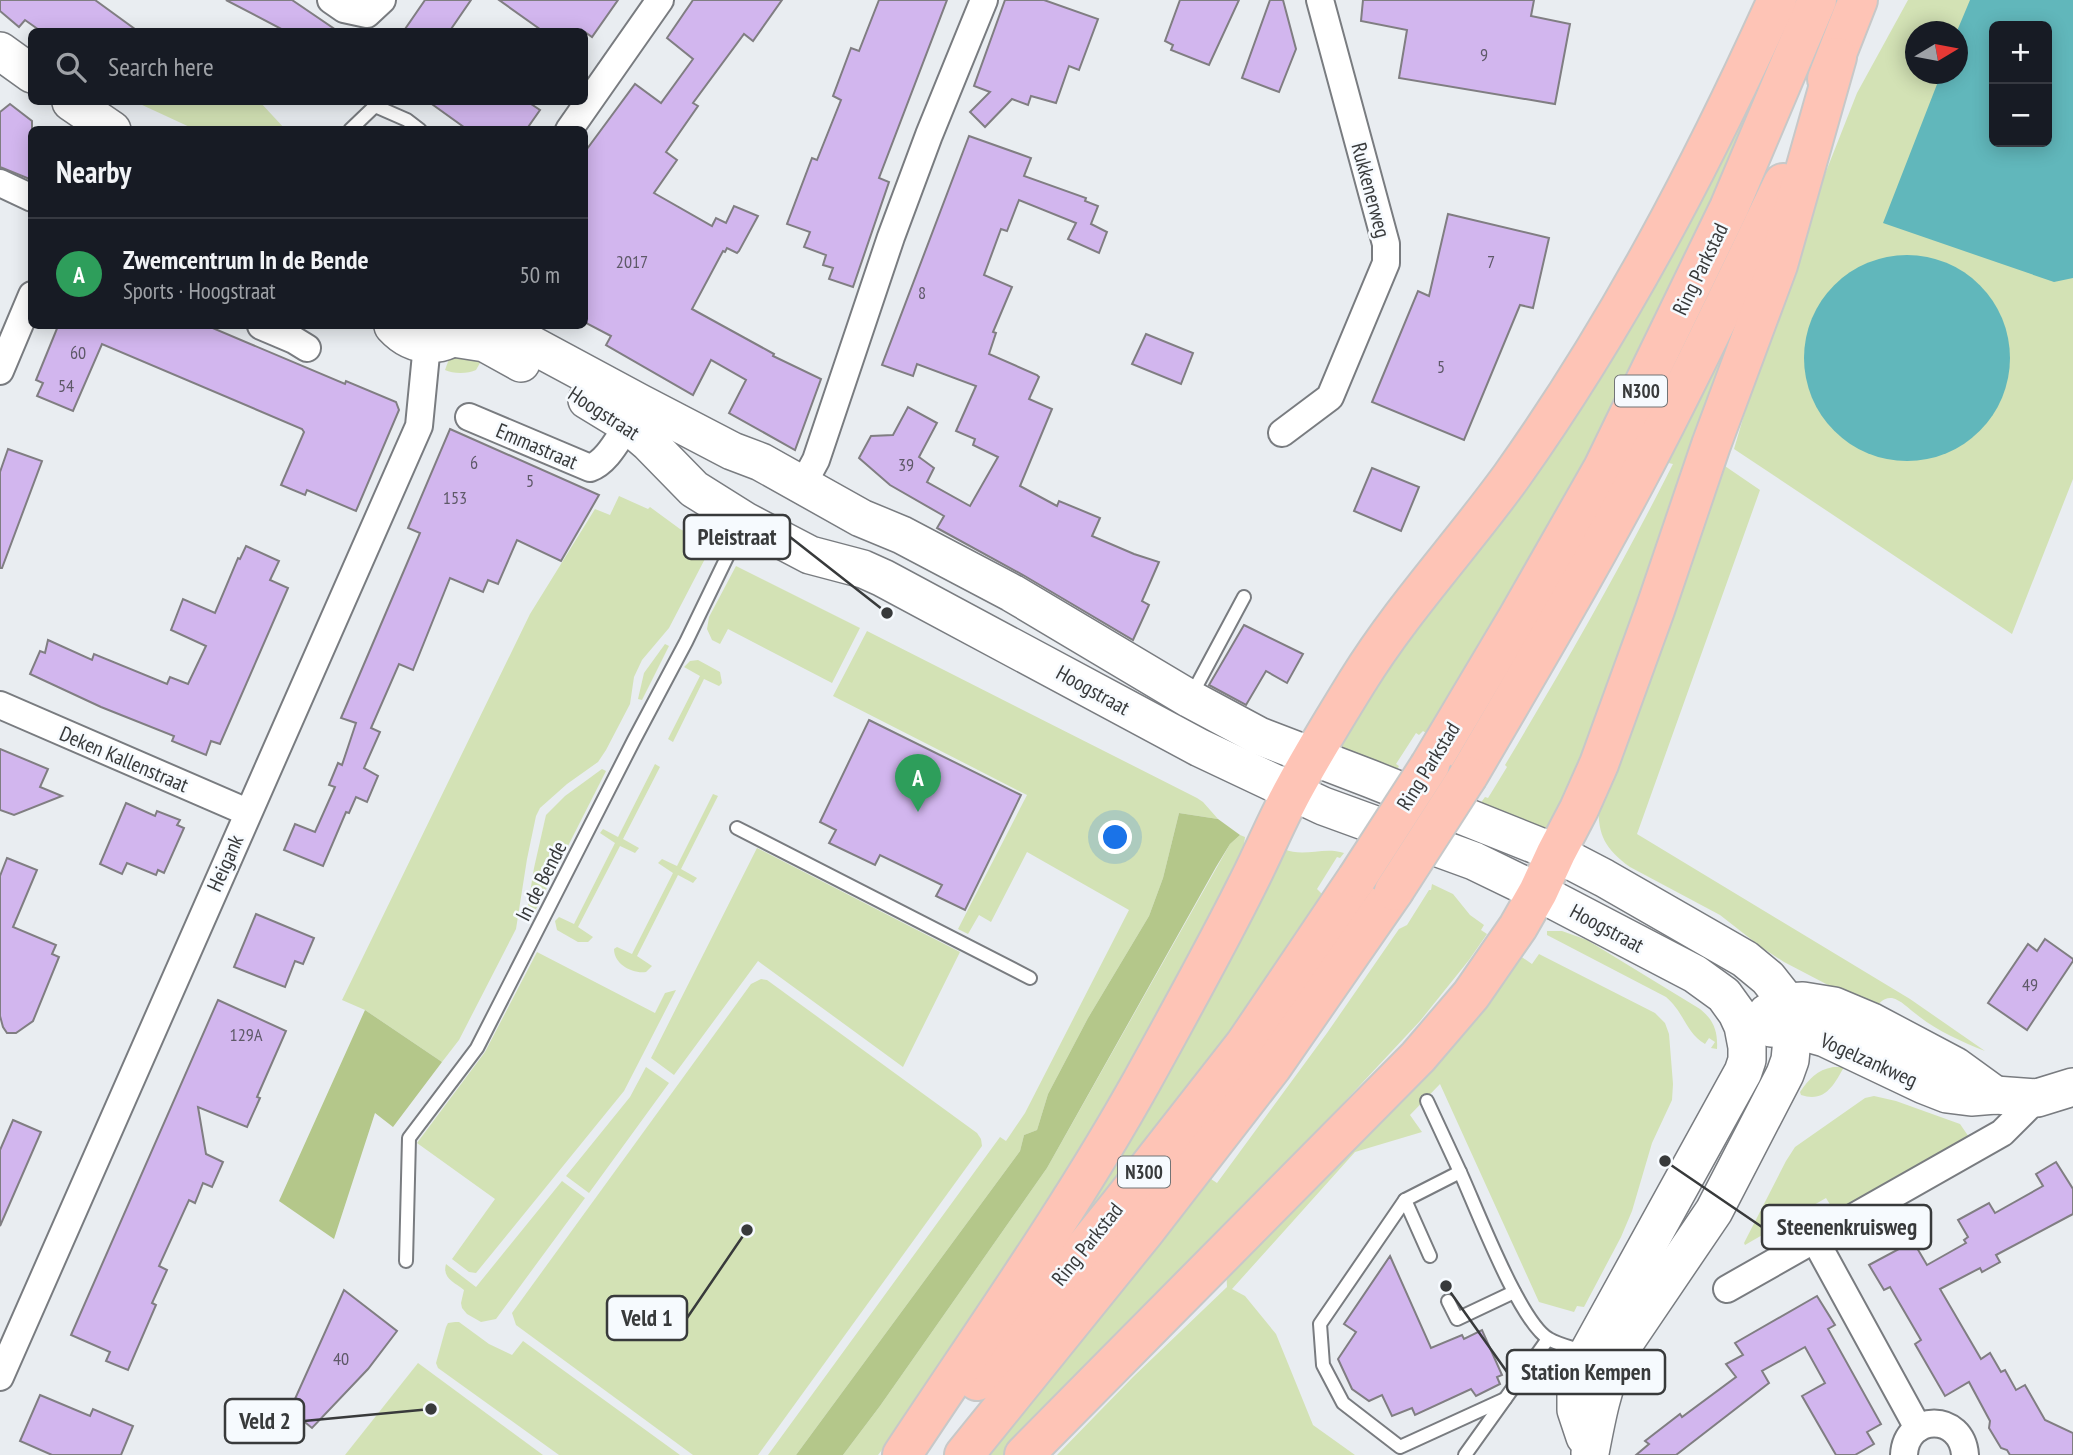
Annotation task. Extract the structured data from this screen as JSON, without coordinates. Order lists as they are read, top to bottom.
{
  "streets": {
    "highway": ["Ring Parkstad", "N300"],
    "main road": ["Hoogstraat", "Vogelzankweg"],
    "street": [
      "Rukkenerweg",
      "Emmastraat",
      "Deken Kallenstraat",
      "Heigank"
    ],
    "lane": ["In de Bende"]
  },
  "crossings": [
    ["Ring Parkstad", "N300"],
    ["N300", "Hoogstraat"],
    ["Hoogstraat", "Emmastraat"],
    ["Hoogstraat", "Heigank"],
    ["Hoogstraat", "In de Bende"],
    ["Hoogstraat", "Vogelzankweg"],
    ["Deken Kallenstraat", "Heigank"]
  ],
  "places": [
    "Pleistraat",
    "Steenenkruisweg",
    "Veld 1",
    "Station Kempen",
    "Veld 2"
  ],
  "house_numbers": [
    "9",
    "2017",
    "7",
    "8",
    "60",
    "5",
    "54",
    "6",
    "39",
    "5",
    "153",
    "49",
    "129A",
    "40"
  ],
  "north": "right",
  "page": {
    "map_buttons": ["+", "−"],
    "search": "Search here",
    "heading": "Nearby",
    "list": [
      {
        "mark": "A",
        "name": "Zwemcentrum In de Bende",
        "note": "Sports · Hoogstraat",
        "value": "50 m"
      }
    ],
    "pins": "A"
  }
}
